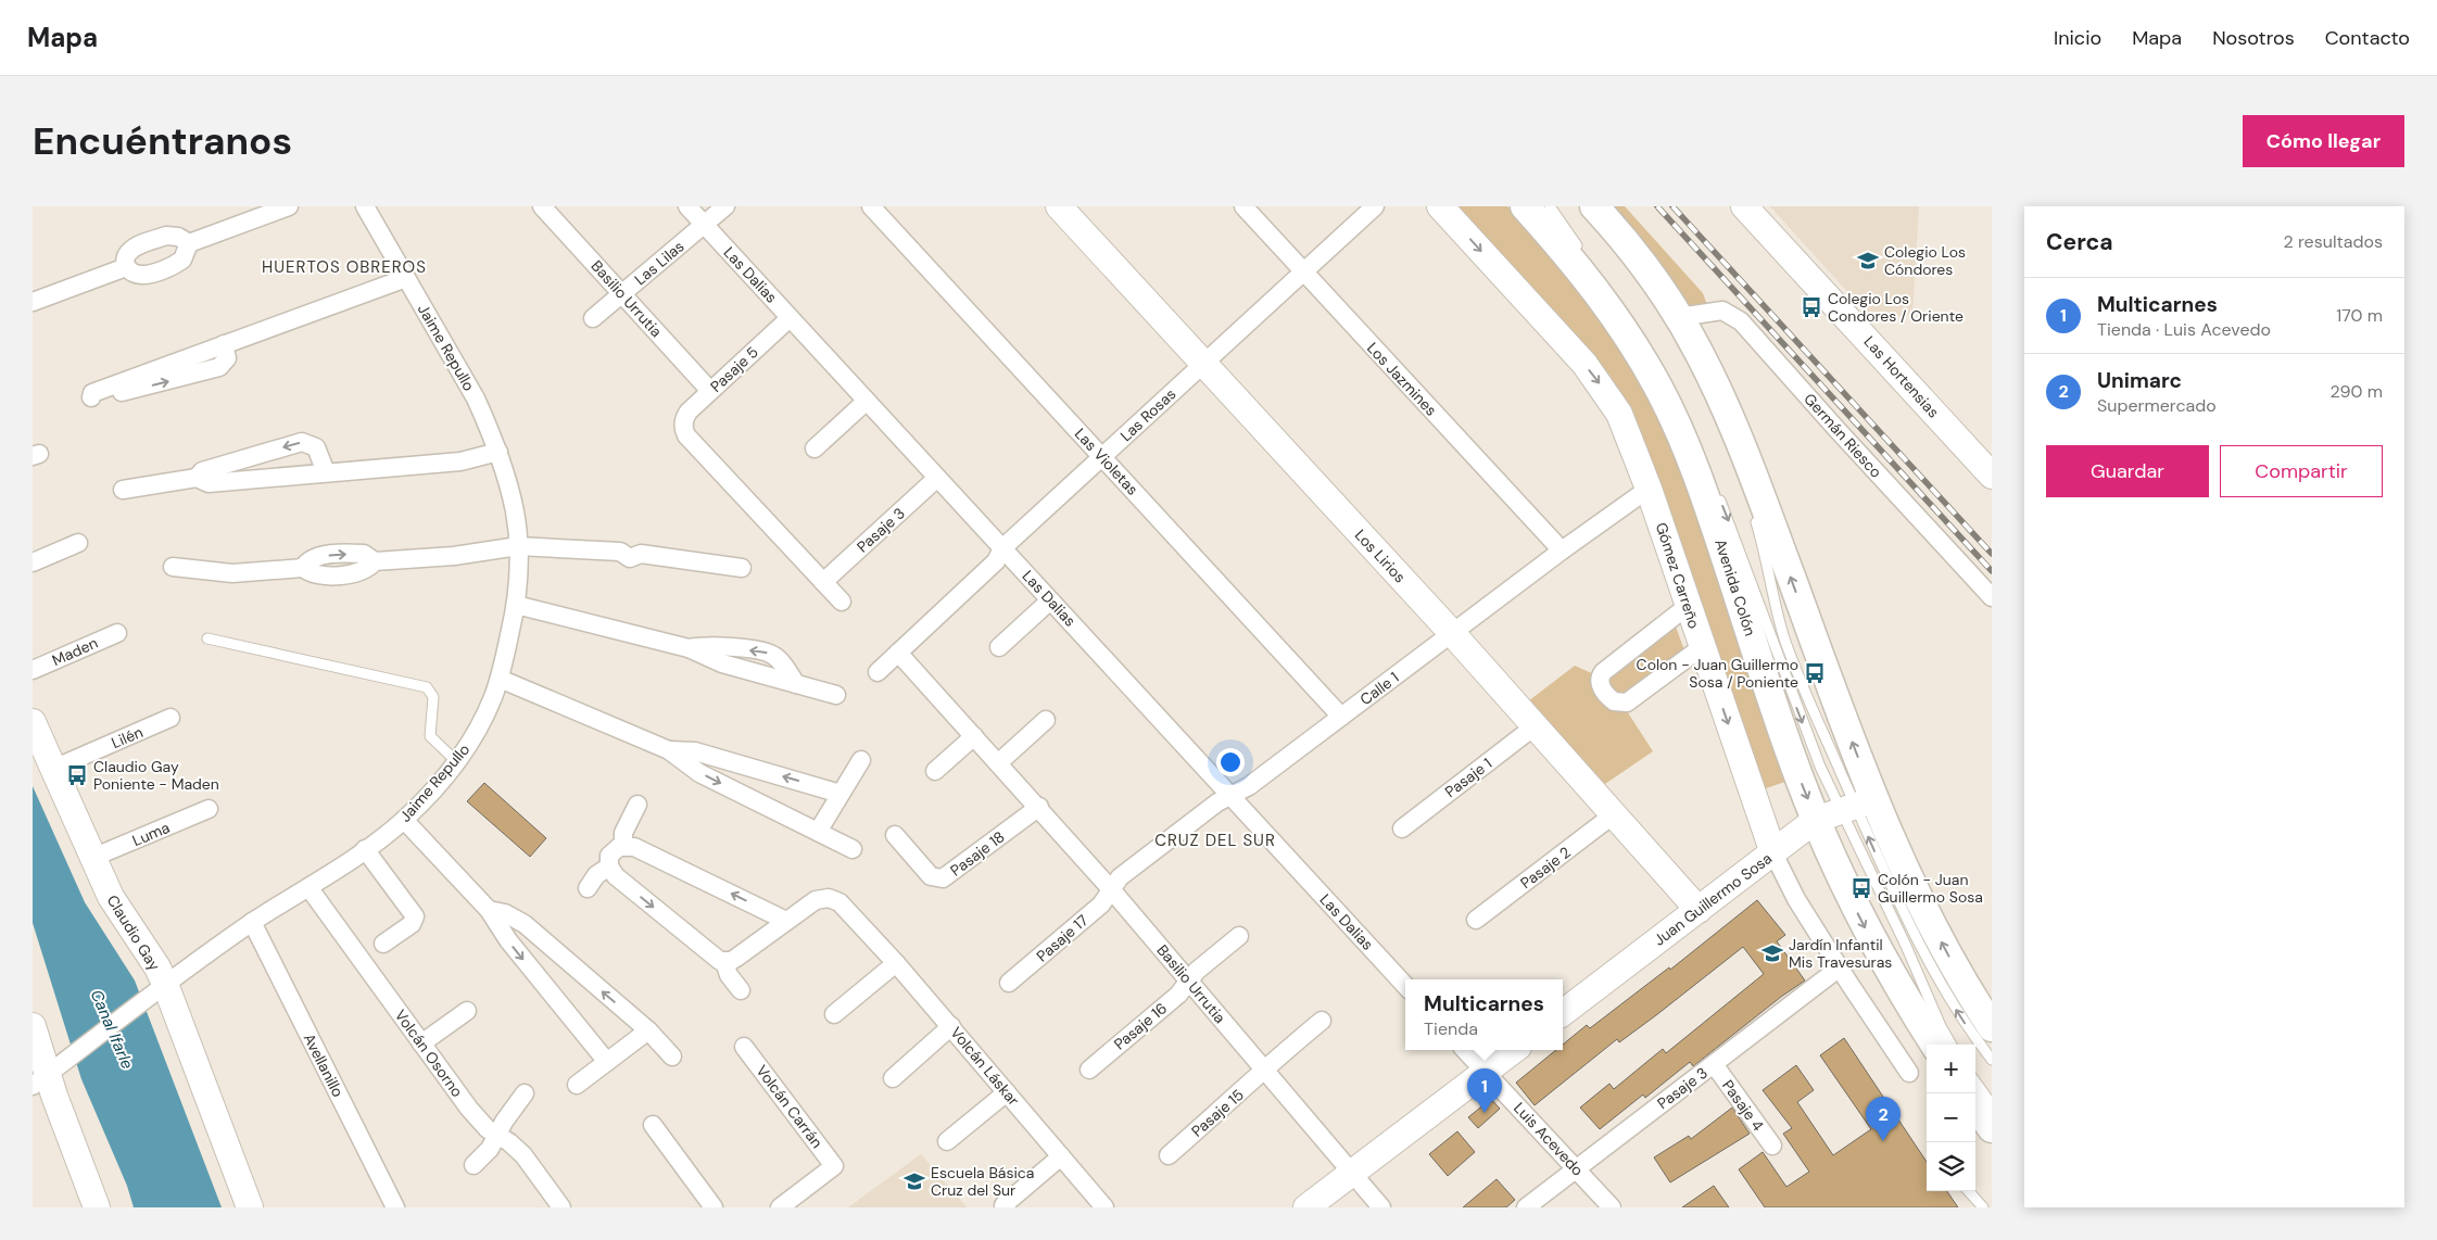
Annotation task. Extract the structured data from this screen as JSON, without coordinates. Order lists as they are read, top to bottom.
{
  "streets": {
    "main road": ["Avenida Colón"],
    "street": [
      "Las Lilas",
      "Las Dalias",
      "Basilio Urrutia",
      "Jaime Repullo",
      "Pasaje 5",
      "Las Hortensias",
      "Los Jazmines",
      "Las Rosas",
      "Germán Riesco",
      "Las Violetas",
      "Pasaje 3",
      "Los Lirios",
      "Gómez Carreño",
      "Maden",
      "Calle 1",
      "Lilén",
      "Pasaje 1",
      "Luma",
      "Pasaje 18",
      "Pasaje 2",
      "Juan Guillermo Sosa",
      "Claudio Gay",
      "Pasaje 17",
      "Pasaje 16",
      "Volcán Osorno",
      "Avellanillo",
      "Volcán Láskar",
      "Pasaje 4",
      "Volcán Carrán",
      "Pasaje 15",
      "Luis Acevedo"
    ]
  },
  "crossings": [
    ["Las Lilas", "Las Dalias"],
    ["Las Lilas", "Basilio Urrutia"],
    ["Las Dalias", "Pasaje 5"],
    ["Las Dalias", "Las Rosas"],
    ["Las Dalias", "Pasaje 3"],
    ["Las Dalias", "Calle 1"],
    ["Basilio Urrutia", "Pasaje 5"],
    ["Basilio Urrutia", "Las Rosas"],
    ["Basilio Urrutia", "Calle 1"],
    ["Basilio Urrutia", "Pasaje 18"],
    ["Basilio Urrutia", "Pasaje 17"],
    ["Basilio Urrutia", "Pasaje 16"],
    ["Basilio Urrutia", "Pasaje 15"],
    ["Jaime Repullo", "Claudio Gay"],
    ["Jaime Repullo", "Volcán Osorno"],
    ["Jaime Repullo", "Avellanillo"],
    ["Pasaje 5", "Pasaje 3"],
    ["Los Jazmines", "Las Rosas"],
    ["Los Jazmines", "Calle 1"],
    ["Las Rosas", "Las Violetas"],
    ["Las Rosas", "Los Lirios"],
    ["Germán Riesco", "Avenida Colón"],
    ["Las Violetas", "Calle 1"],
    ["Pasaje 3", "Gómez Carreño"],
    ["Pasaje 3", "Pasaje 4"],
    ["Pasaje 3", "Luis Acevedo"],
    ["Los Lirios", "Calle 1"],
    ["Los Lirios", "Pasaje 1"],
    ["Los Lirios", "Pasaje 2"],
    ["Los Lirios", "Juan Guillermo Sosa"],
    ["Gómez Carreño", "Calle 1"],
    ["Gómez Carreño", "Juan Guillermo Sosa"],
    ["Avenida Colón", "Juan Guillermo Sosa"],
    ["Calle 1", "Pasaje 17"],
    ["Lilén", "Claudio Gay"],
    ["Luma", "Claudio Gay"]
  ],
  "one_way": ["Gómez Carreño"],
  "districts": ["HUERTOS OBREROS", "CRUZ DEL SUR"],
  "water": ["Canal Ifarle"],
  "places": {
    "school or university": ["Colegio Los Cóndores", "Jardín Infantil Mis Travesuras", "Escuela Básica Cruz del Sur"],
    "bus stop": [
      "Colegio Los Condores / Oriente",
      "Colon - Juan Guillermo Sosa / Poniente",
      "Claudio Gay Poniente - Maden",
      "Colón - Juan Guillermo Sosa"
    ]
  },
  "page": {
    "header": "Mapa",
    "nav": [
      "Inicio",
      "Mapa",
      "Nosotros",
      "Contacto"
    ],
    "buttons": [
      "Cómo llegar",
      ["Guardar", "Compartir"]
    ],
    "title": "Encuéntranos",
    "heading": ["Cerca", "2 resultados"],
    "list": [
      {
        "mark": "1",
        "name": "Multicarnes",
        "note": "Tienda · Luis Acevedo",
        "value": "170 m"
      },
      {
        "mark": "2",
        "name": "Unimarc",
        "note": "Supermercado",
        "value": "290 m"
      }
    ],
    "popup": ["Multicarnes", "Tienda"],
    "map_buttons": ["+", "−"],
    "pins": ["1", "2"]
  }
}
